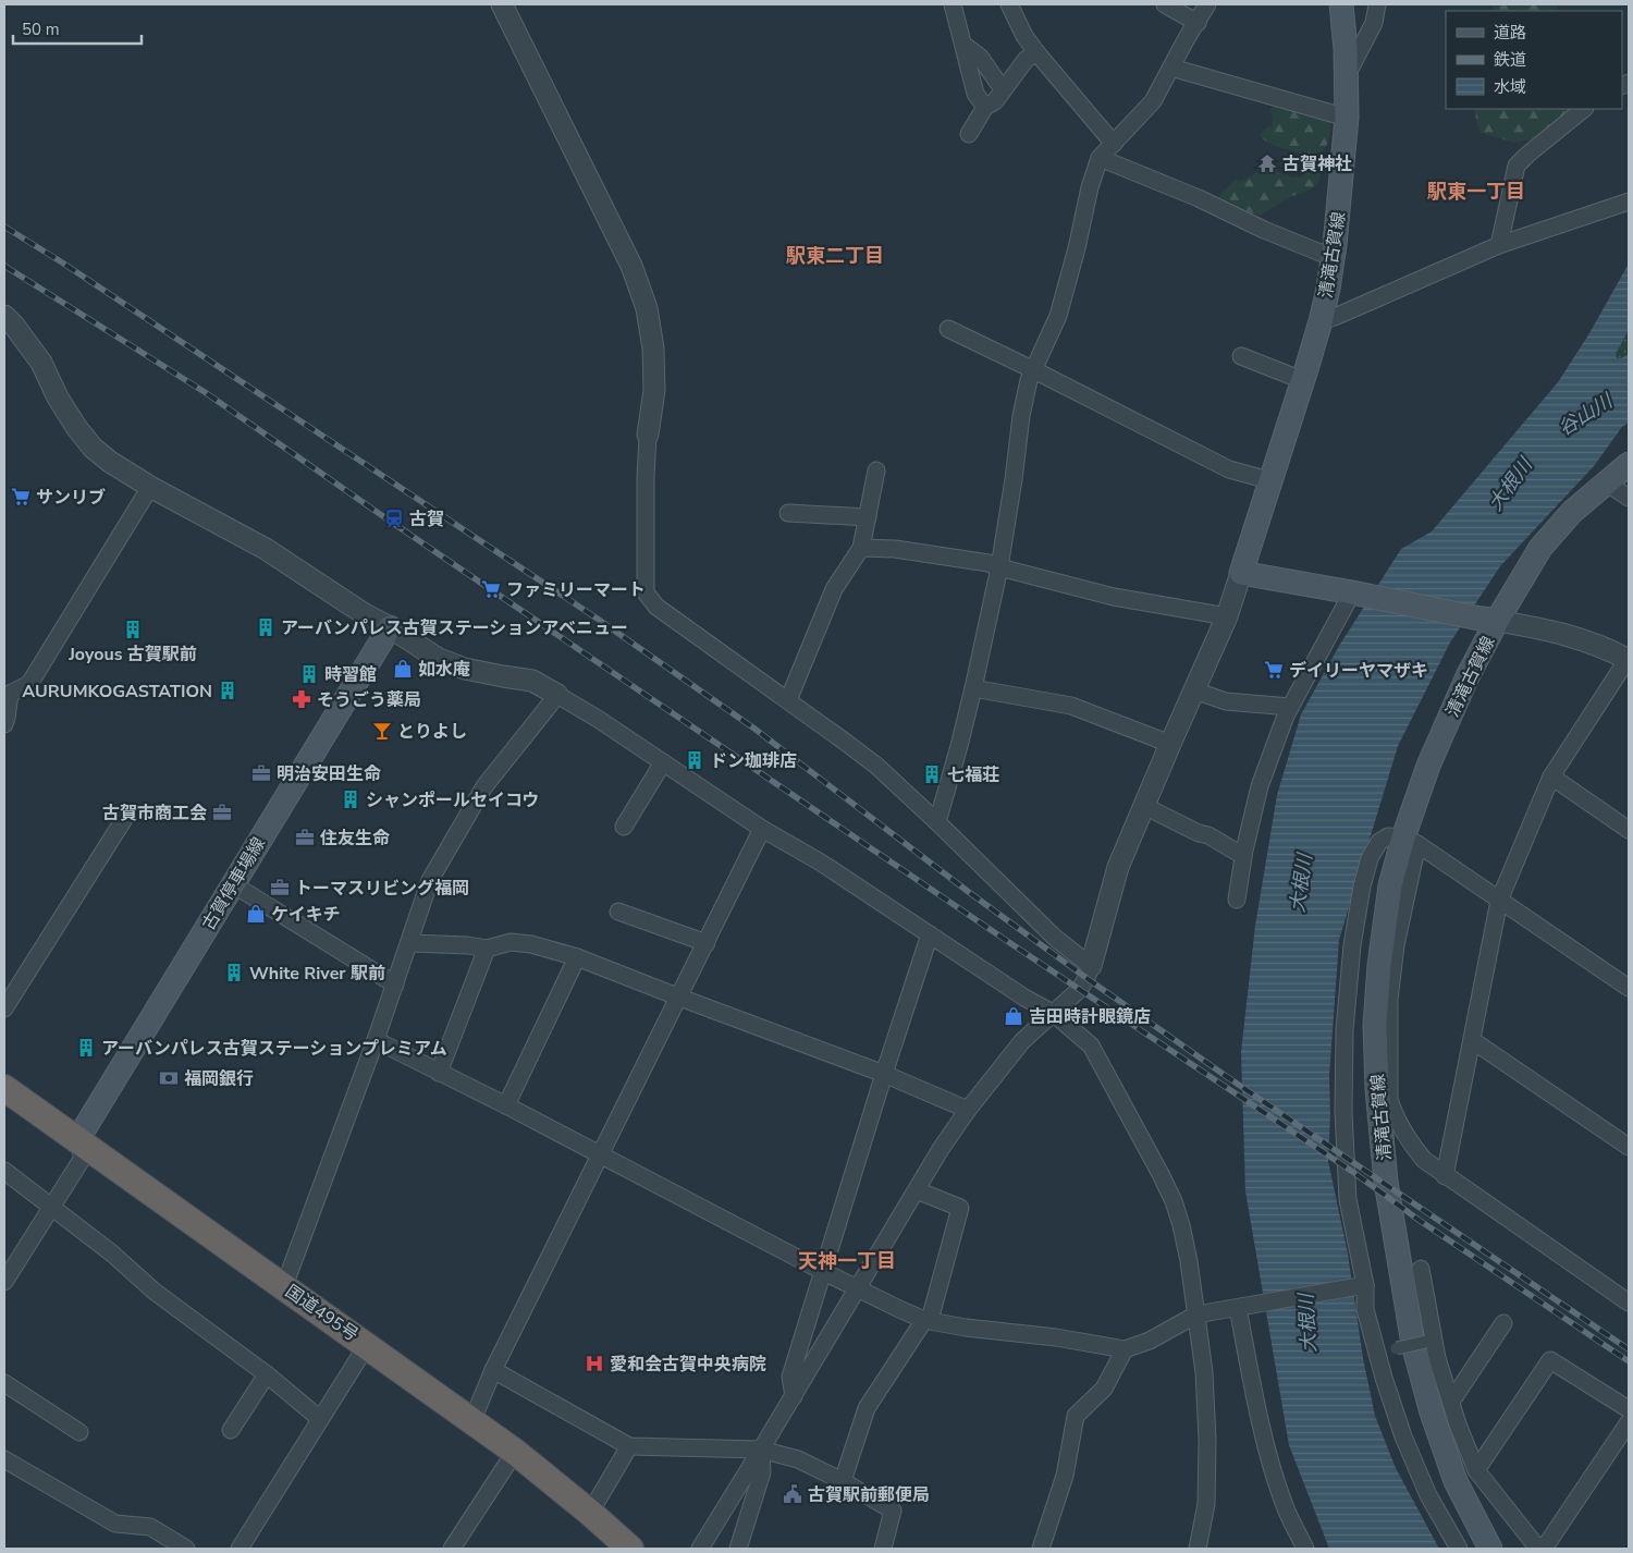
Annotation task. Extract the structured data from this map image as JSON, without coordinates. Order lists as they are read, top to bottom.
{
  "streets": {
    "highway": ["国道495号"],
    "main road": ["清滝古賀線", "古賀停車場線"]
  },
  "crossings": [
    ["古賀停車場線", "国道495号"]
  ],
  "districts": ["駅東一丁目", "駅東二丁目", "天神一丁目"],
  "water": ["谷山川", "大根川"],
  "places": {
    "temple": ["古賀神社"],
    "supermarket": ["サンリブ", "ファミリーマート", "デイリーヤマザキ"],
    "station": ["古賀"],
    "building": [
      "アーバンパレス古賀ステーションアベニュー",
      "Joyous 古賀駅前",
      "時習館",
      "AURUMKOGASTATION",
      "ドン珈琲店",
      "七福荘",
      "シャンポールセイコウ",
      "White River 駅前",
      "アーバンパレス古賀ステーションプレミアム"
    ],
    "shop": ["如水庵", "ケイキチ", "吉田時計眼鏡店"],
    "pharmacy": ["そうごう薬局"],
    "bar": ["とりよし"],
    "office": [
      "明治安田生命",
      "古賀市商工会",
      "住友生命",
      "トーマスリビング福岡"
    ],
    "bank": ["福岡銀行"],
    "hospital": ["愛和会古賀中央病院"],
    "public building": ["古賀駅前郵便局"]
  },
  "legend": ["道路", "鉄道", "水域"],
  "scale_bar": "50 m"
}
